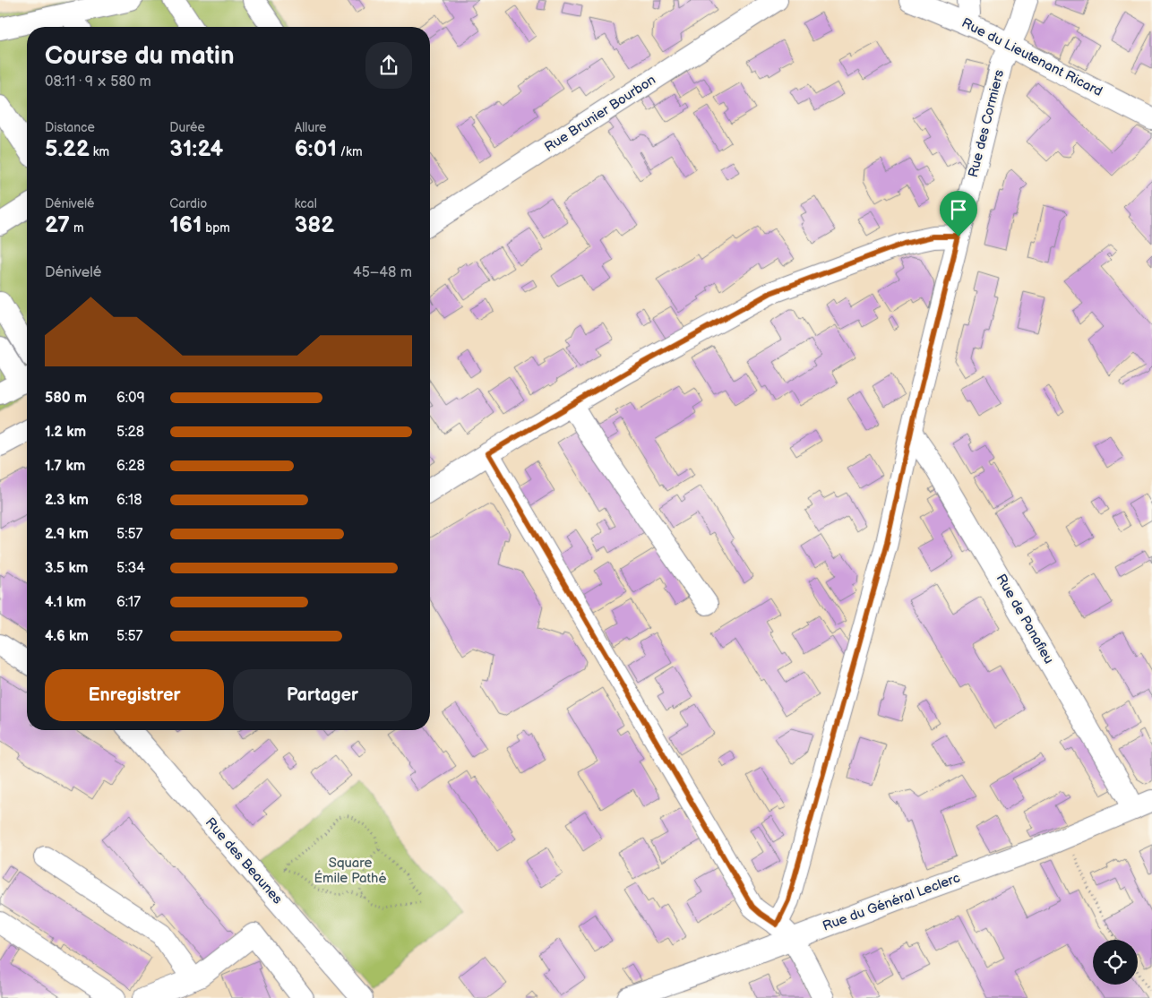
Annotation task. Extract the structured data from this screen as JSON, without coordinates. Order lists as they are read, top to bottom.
{
  "streets": {
    "street": [
      "Rue du Lieutenant Ricard",
      "Rue Brunier Bourbon",
      "Rue des Cormiers",
      "Rue de Panafieu",
      "Rue des Beaunes",
      "Rue du Général Leclerc"
    ]
  },
  "crossings": [
    ["Rue du Lieutenant Ricard", "Rue des Cormiers"],
    ["Rue des Cormiers", "Rue de Panafieu"],
    ["Rue des Cormiers", "Rue du Général Leclerc"],
    ["Rue de Panafieu", "Rue du Général Leclerc"]
  ],
  "parks": ["Square Émile Pathé"],
  "page": {
    "heading": ["Course du matin", "08:11 · 9 × 580 m"],
    "stats": [
      ["Distance", "5.22 km"],
      ["Durée", "31:24"],
      ["Allure", "6:01 /km"],
      ["Dénivelé", "27 m"],
      ["Cardio", "161 bpm"],
      ["kcal", "382"]
    ],
    "chart": ["Dénivelé", "45–48 m"],
    "list": [
      {
        "name": "580 m",
        "note": "6:09"
      },
      {
        "name": "1.2 km",
        "note": "5:28"
      },
      {
        "name": "1.7 km",
        "note": "6:28"
      },
      {
        "name": "2.3 km",
        "note": "6:18"
      },
      {
        "name": "2.9 km",
        "note": "5:57"
      },
      {
        "name": "3.5 km",
        "note": "5:34"
      },
      {
        "name": "4.1 km",
        "note": "6:17"
      },
      {
        "name": "4.6 km",
        "note": "5:57"
      }
    ],
    "buttons": ["Enregistrer", "Partager"]
  }
}
